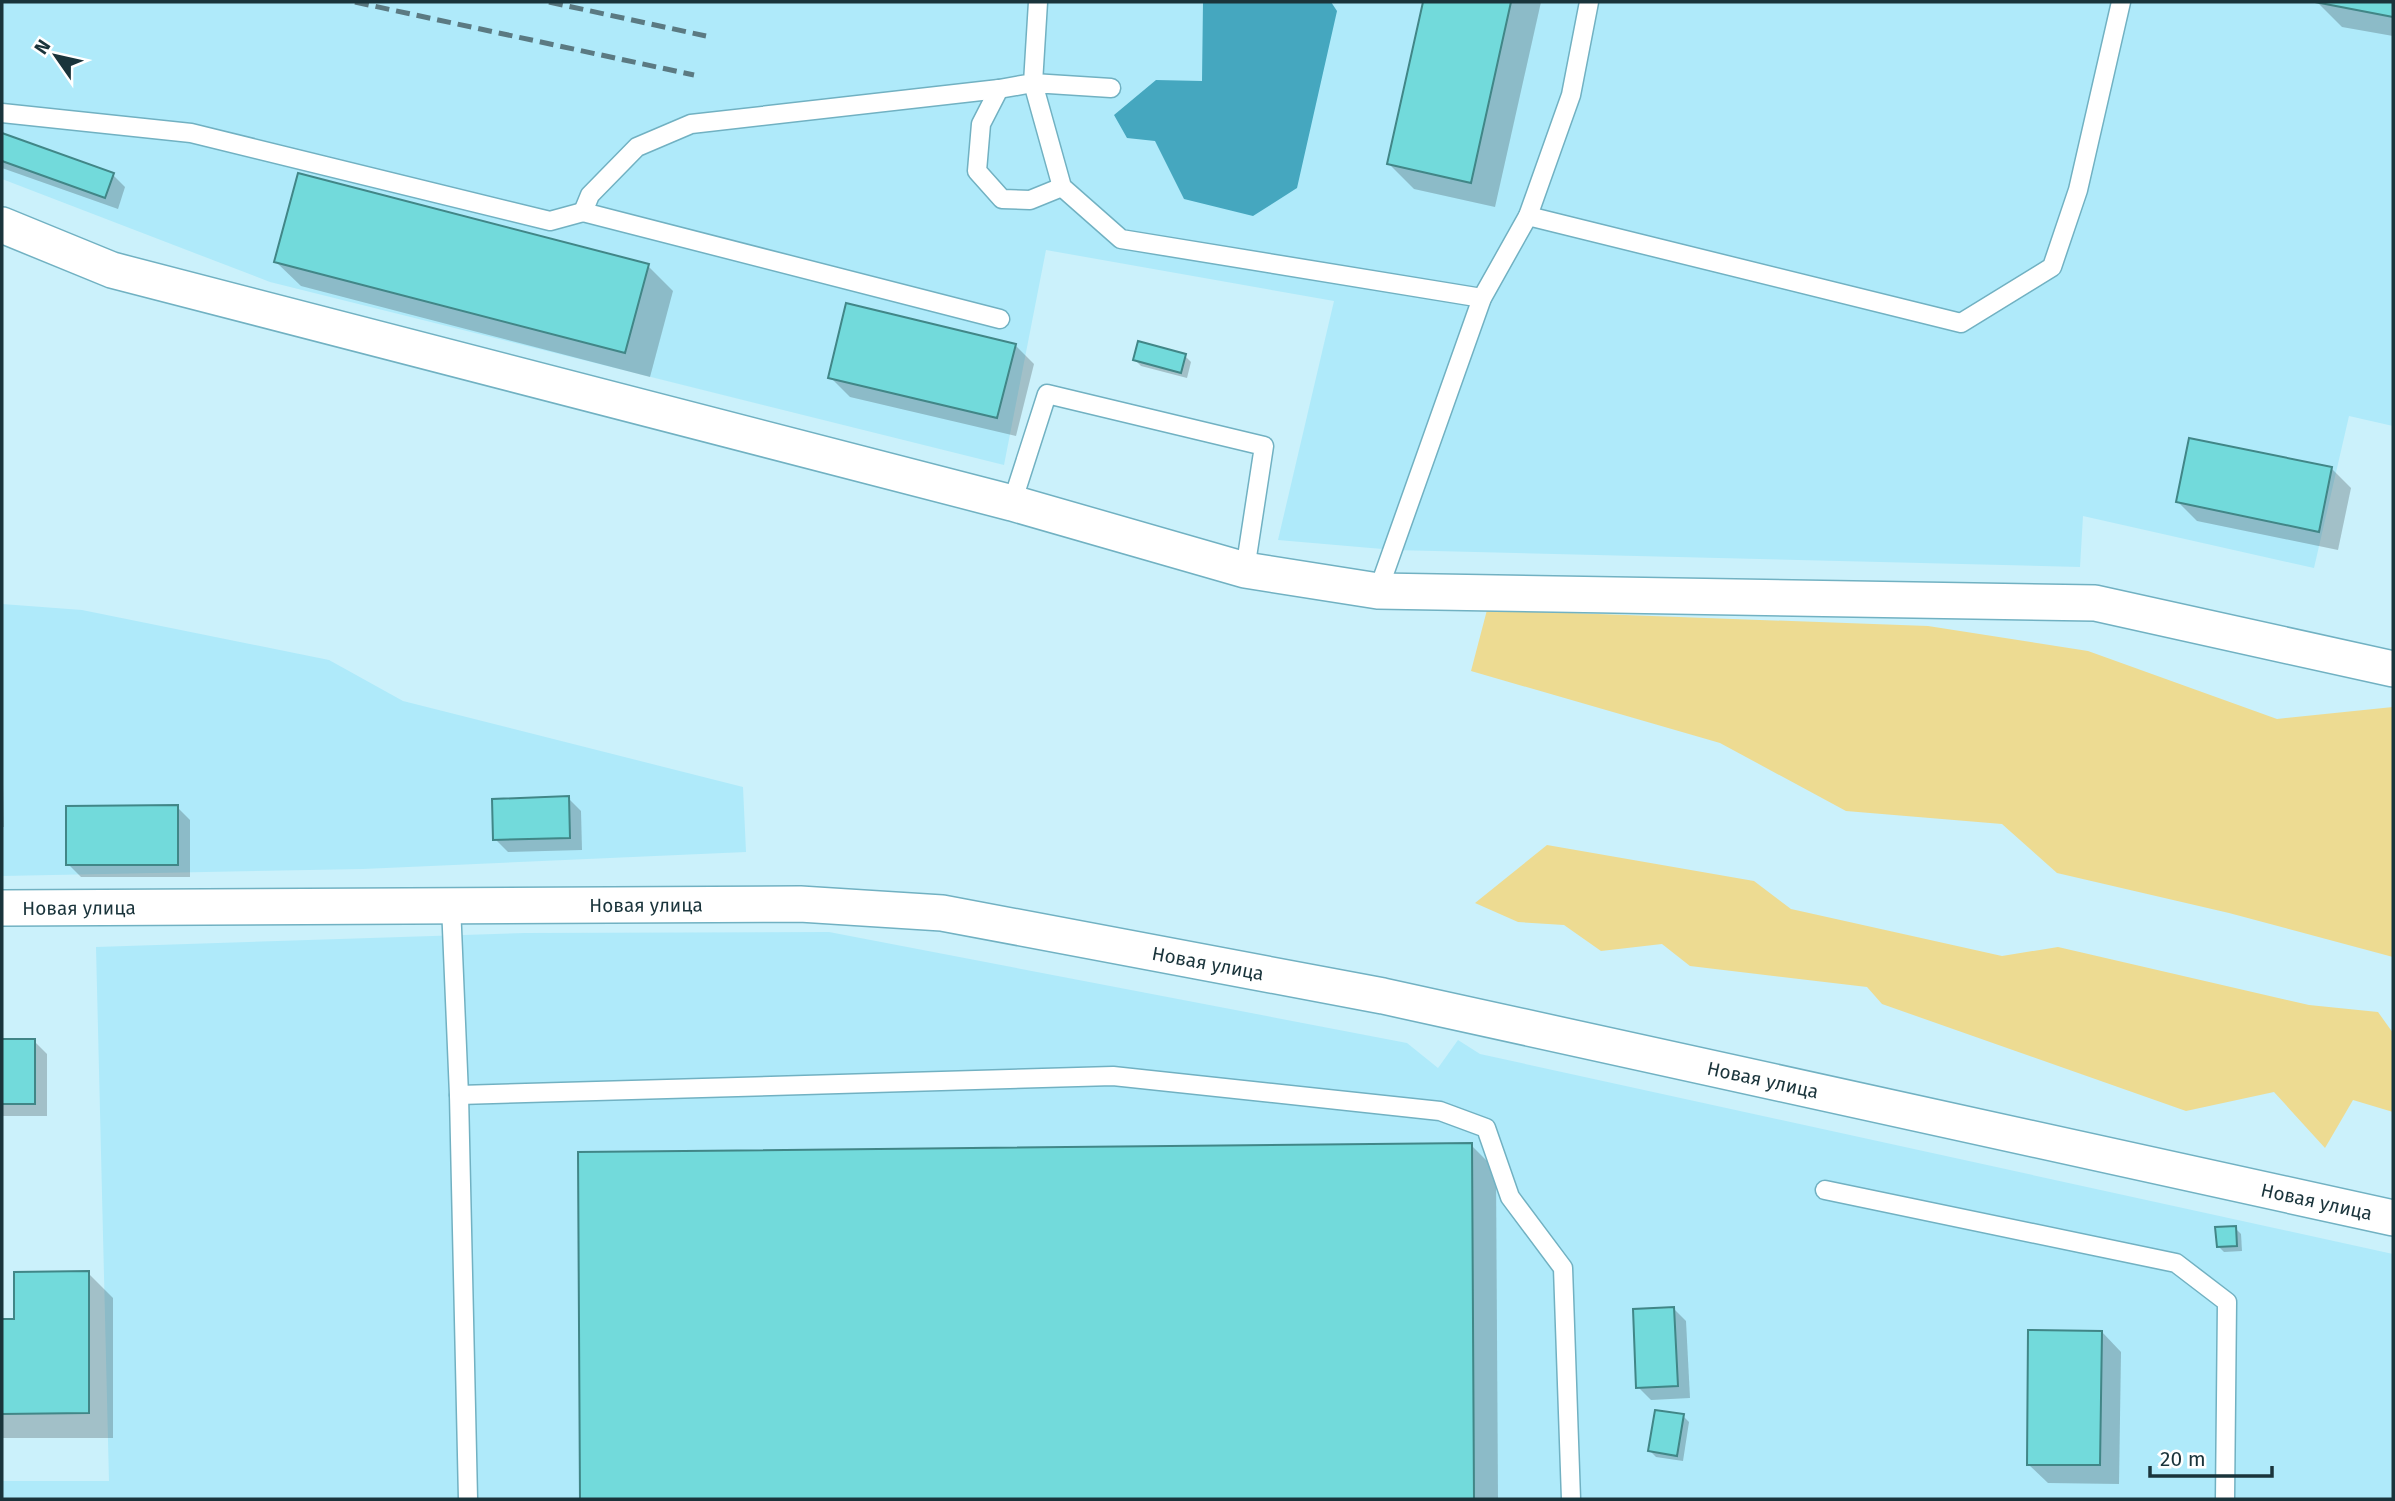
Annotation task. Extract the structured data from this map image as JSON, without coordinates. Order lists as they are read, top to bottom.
{
  "streets": {
    "street": ["Новая улица"]
  },
  "scale_bar": "20 m",
  "north": "top left"
}
